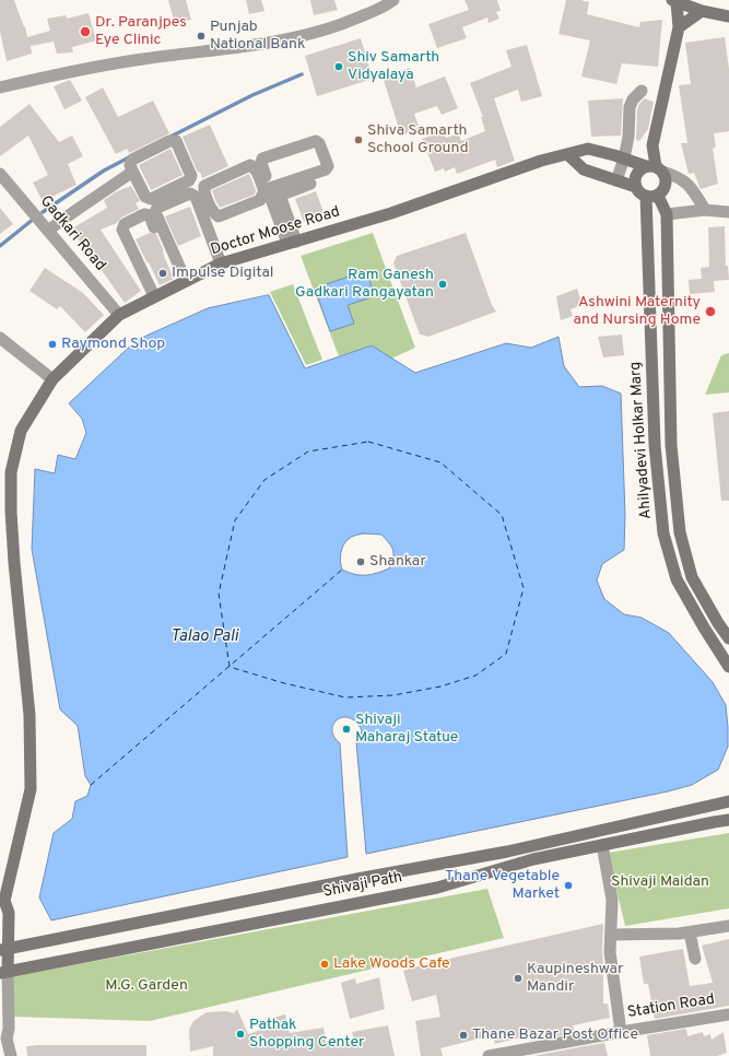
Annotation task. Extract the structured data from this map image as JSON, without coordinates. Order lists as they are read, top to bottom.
{
  "streets": {
    "main road": ["Doctor Moose Road", "Ahilyadevi Holkar Marg", "Shivaji Path"],
    "street": ["Gadkari Road", "Station Road"]
  },
  "crossings": [
    ["Doctor Moose Road", "Gadkari Road"],
    ["Doctor Moose Road", "Ahilyadevi Holkar Marg"],
    ["Doctor Moose Road", "Shivaji Path"]
  ],
  "water": ["Talao Pali"],
  "parks": ["Shivaji Maidan", "M.G. Garden"],
  "places": [
    "Dr. Paranjpes Eye Clinic",
    "Punjab National Bank",
    "Shiv Samarth Vidyalaya",
    "Shiva Samarth School Ground",
    "Impulse Digital",
    "Ram Ganesh Gadkari Rangayatan",
    "Ashwini Maternity and Nursing Home",
    "Raymond Shop",
    "Shankar",
    "Shivaji Maharaj Statue",
    "Thane Vegetable Market",
    "Lake Woods Cafe",
    "Kaupineshwar Mandir",
    "Pathak Shopping Center",
    "Thane Bazar Post Office"
  ]
}
